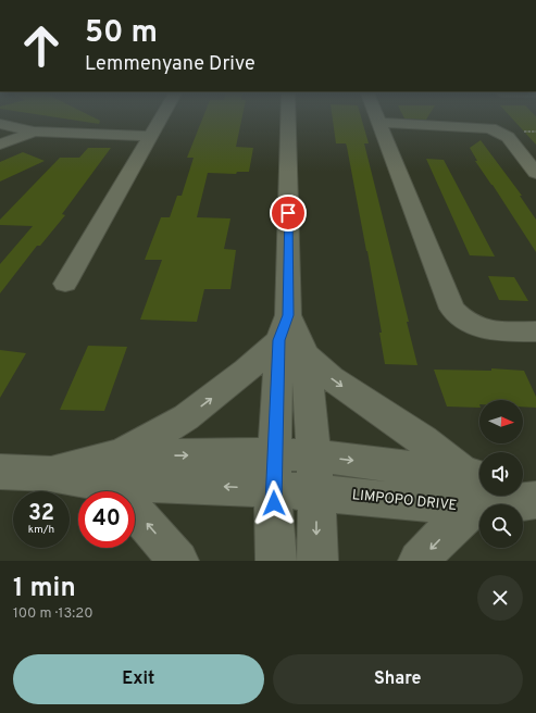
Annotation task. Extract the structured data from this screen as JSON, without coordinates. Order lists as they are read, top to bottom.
{
  "streets": {
    "street": ["LIMPOPO DRIVE"]
  },
  "north": "right",
  "page": {
    "turn": ["50 m", "Lemmenyane Drive"],
    "speed": "32 km/h",
    "limit": "40",
    "heading": ["1 min", "100 m · 13:20"],
    "buttons": ["Exit", "Share"]
  }
}
